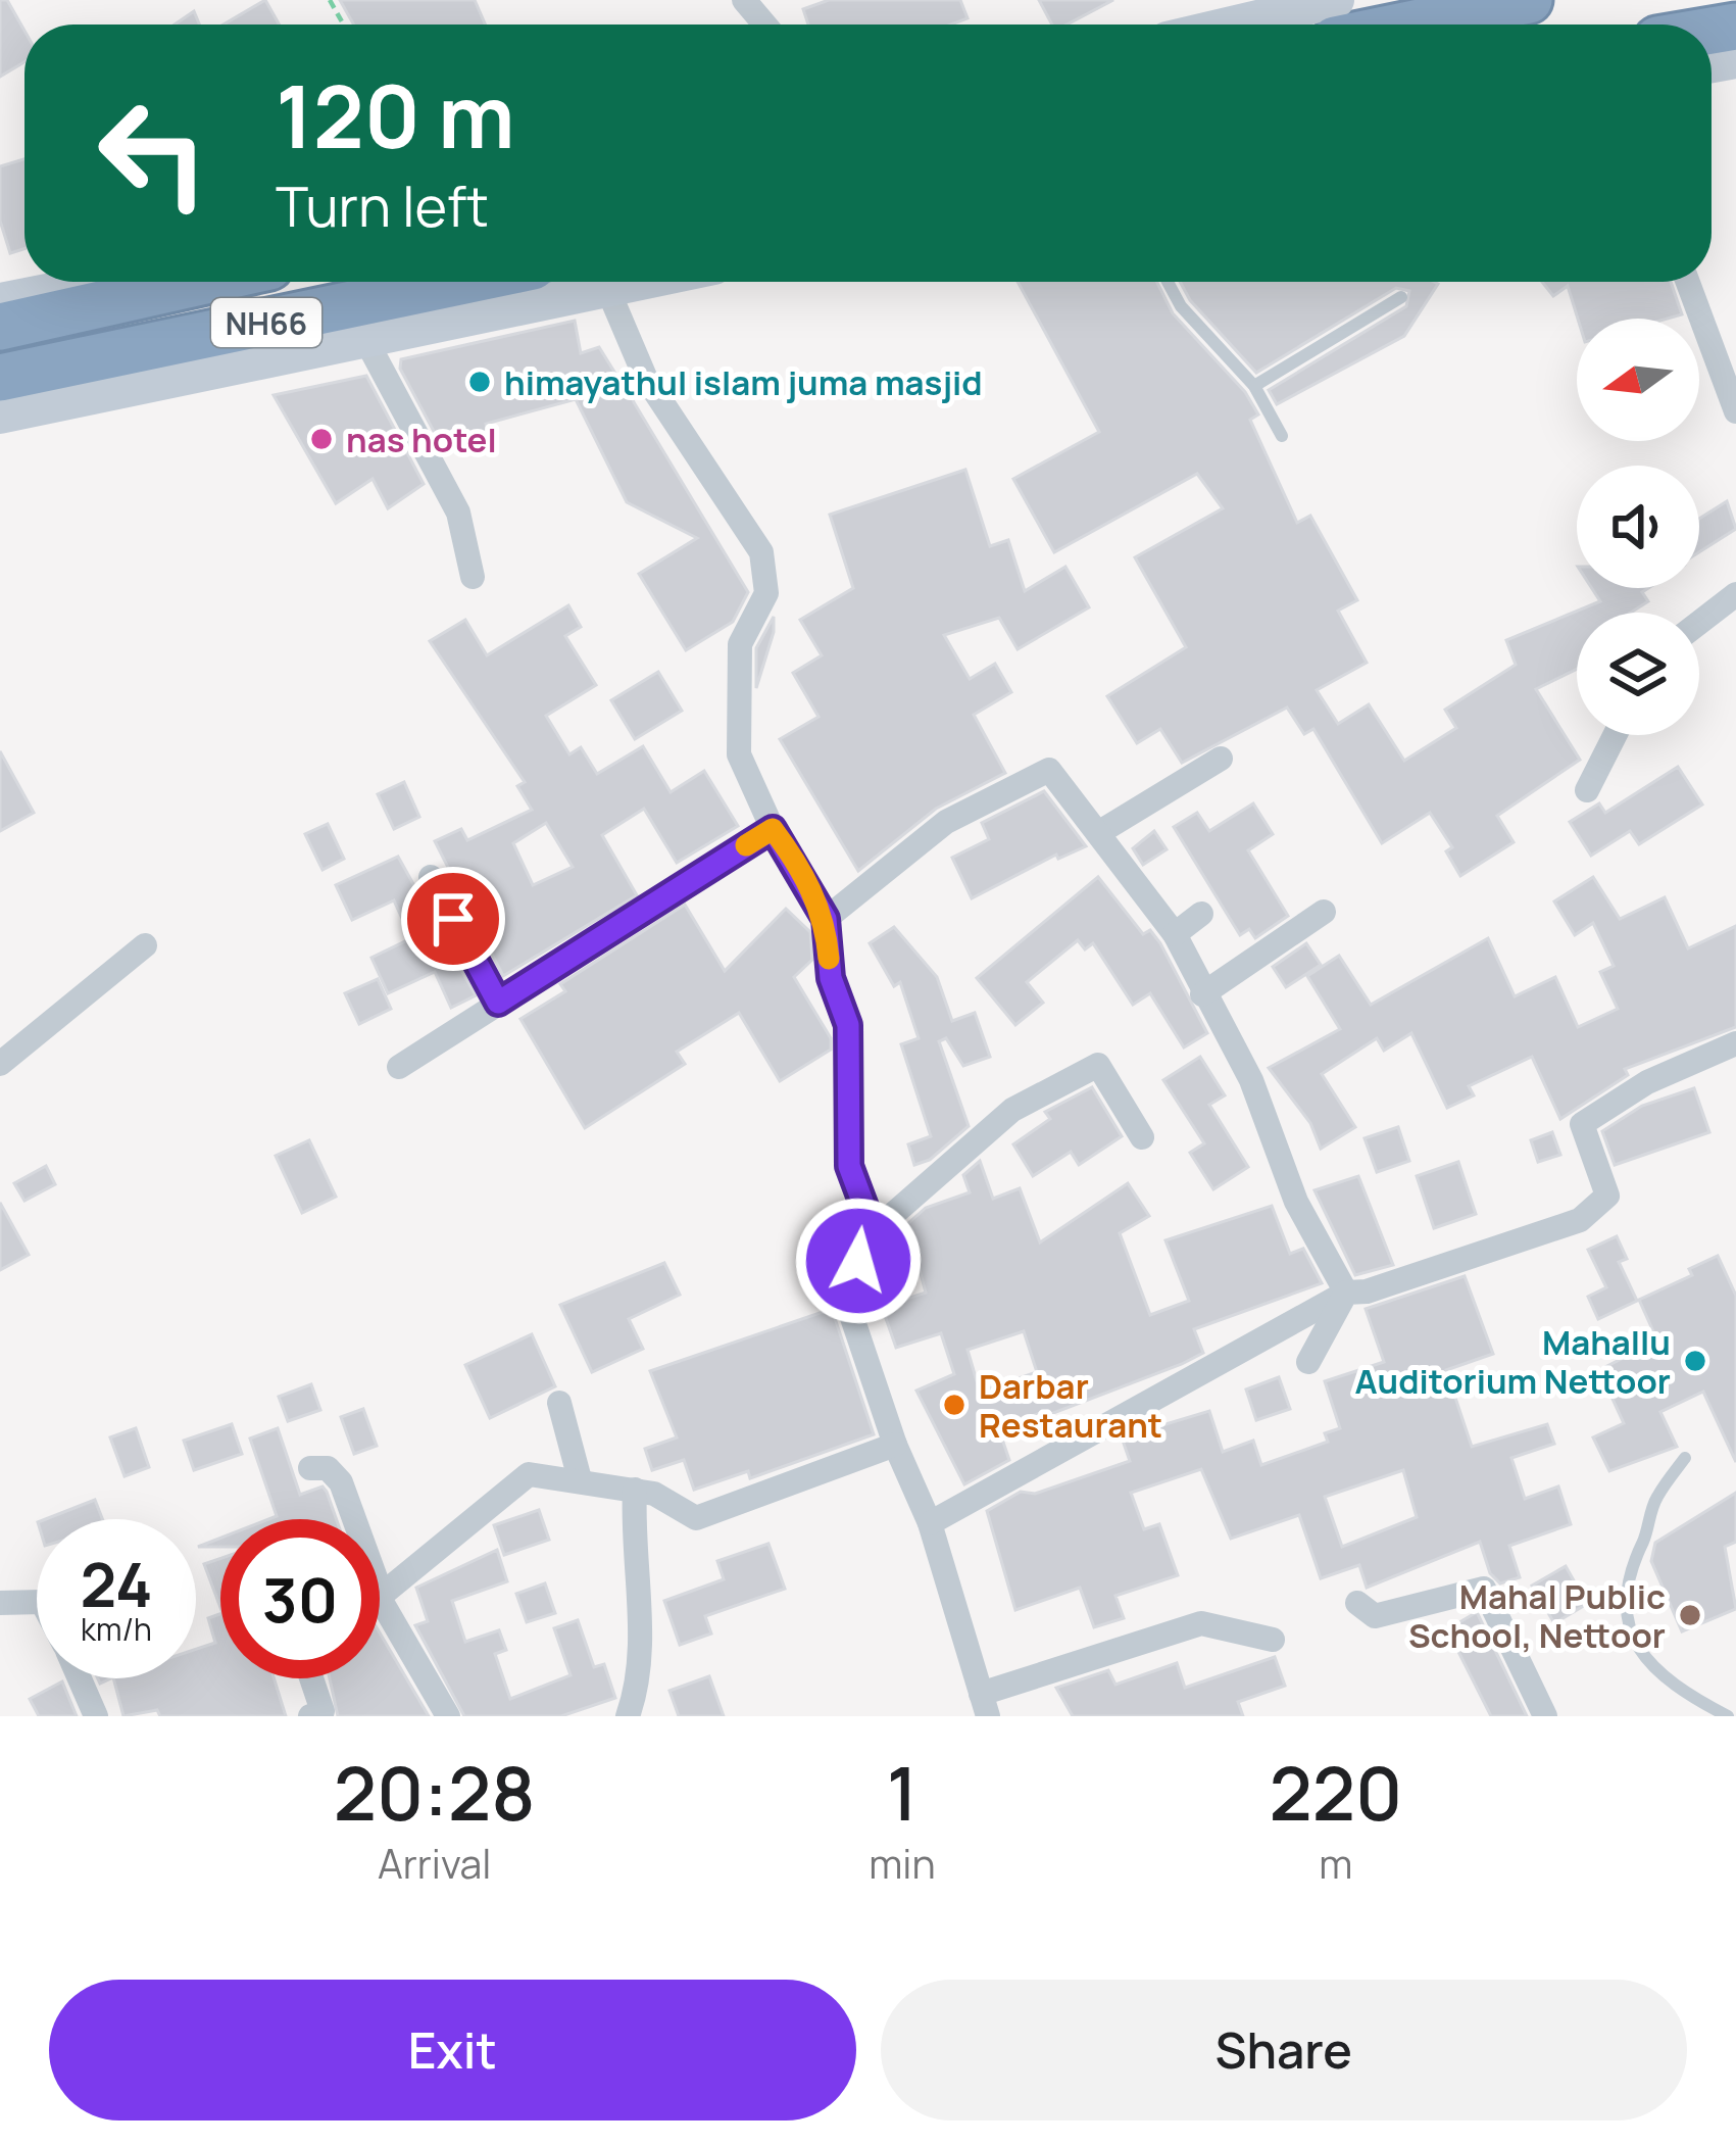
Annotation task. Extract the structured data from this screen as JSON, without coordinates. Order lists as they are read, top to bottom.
{
  "streets": {
    "highway": ["NH66"]
  },
  "places": [
    "himayathul islam juma masjid",
    "nas hotel",
    "Mahallu Auditorium Nettoor",
    "Darbar Restaurant",
    "Mahal Public School, Nettoor"
  ],
  "north": "left",
  "page": {
    "turn": ["120 m", "Turn left"],
    "speed": "24 km/h",
    "limit": "30",
    "eta": [
      "20:28",
      "Arrival",
      "1",
      "min",
      "220",
      "m"
    ],
    "buttons": ["Exit", "Share"]
  }
}
